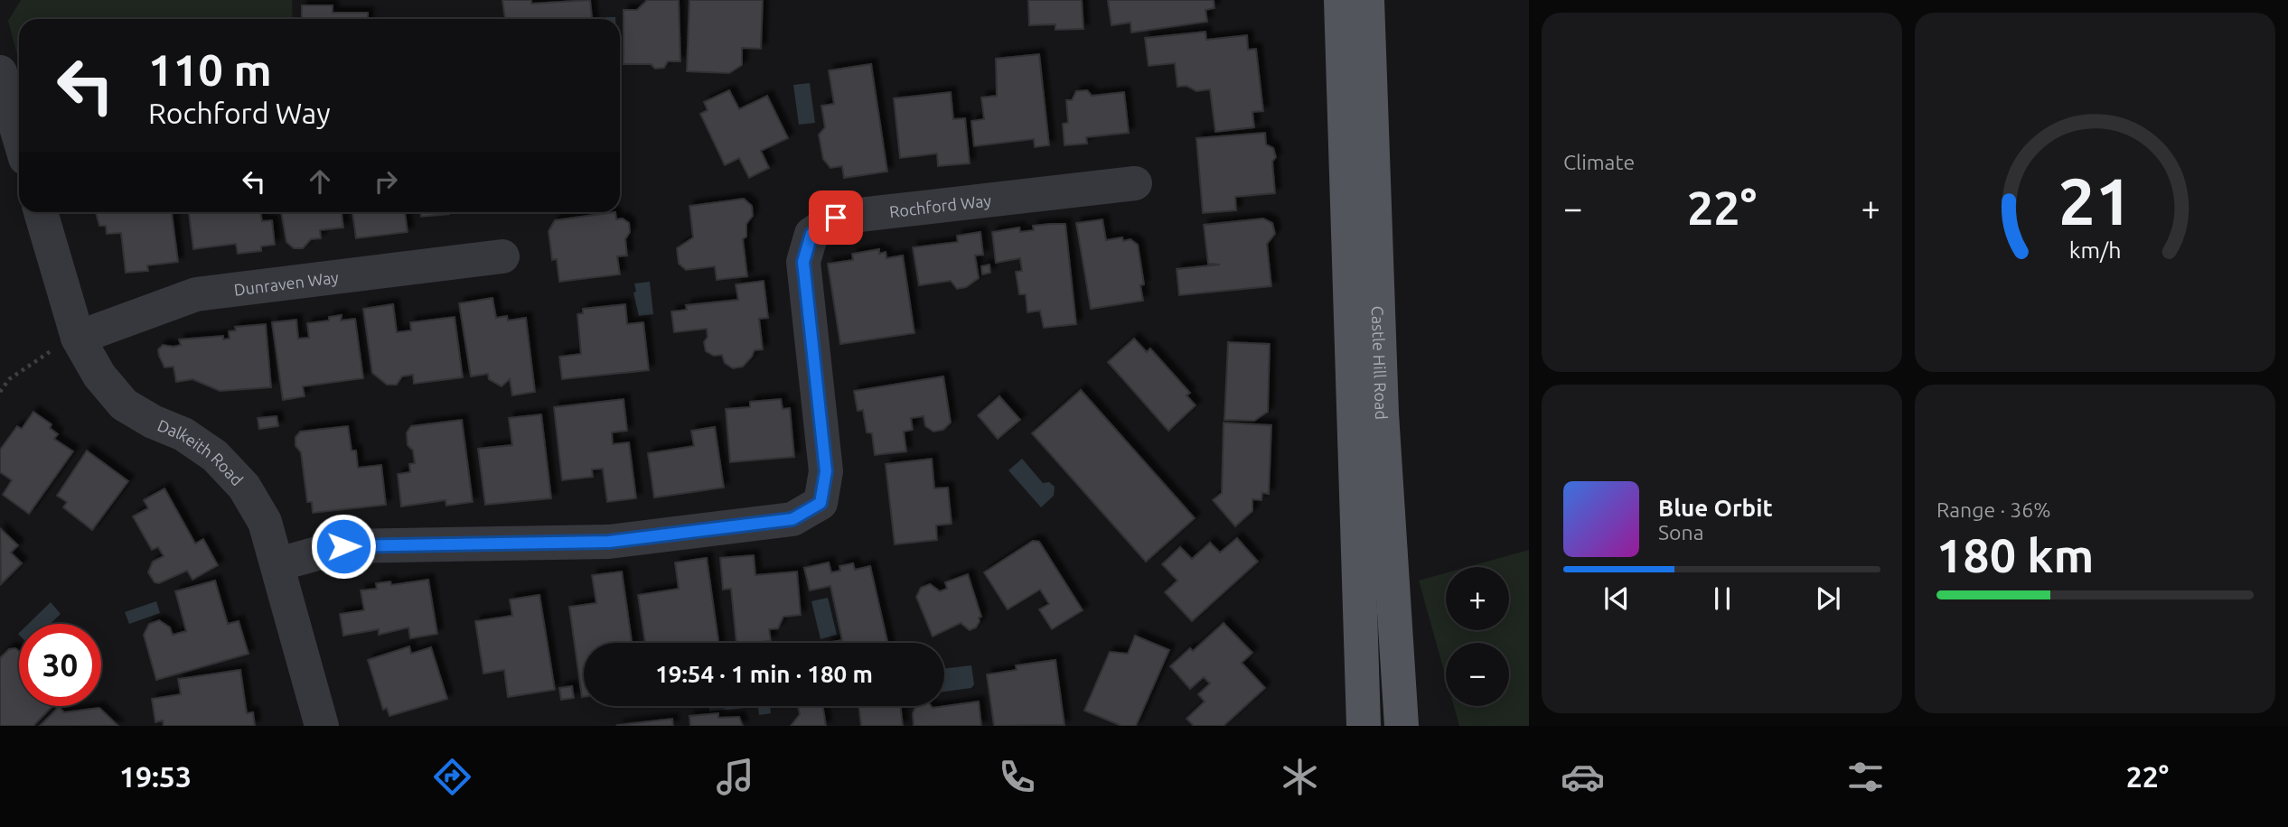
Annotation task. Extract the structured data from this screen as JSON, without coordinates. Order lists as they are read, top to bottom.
{
  "streets": {
    "main road": ["Castle Hill Road"],
    "street": ["Rochford Way", "Dunraven Way", "Dalkeith Road"]
  },
  "crossings": [
    ["Rochford Way", "Dalkeith Road"],
    ["Dunraven Way", "Dalkeith Road"]
  ],
  "page": {
    "tile": [
      "Climate",
      ["Range · 36%", "180 km"]
    ],
    "turn": ["110 m", "Rochford Way"],
    "heat": ["−", "22°", "+"],
    "song": ["Blue Orbit", "Sona"],
    "map_buttons": ["+", "−"],
    "limit": "30",
    "trip": "19:54 · 1 min · 180 m",
    "tabs": ["19:53", "22°"],
    "gauge": ["21", "km/h"]
  }
}
